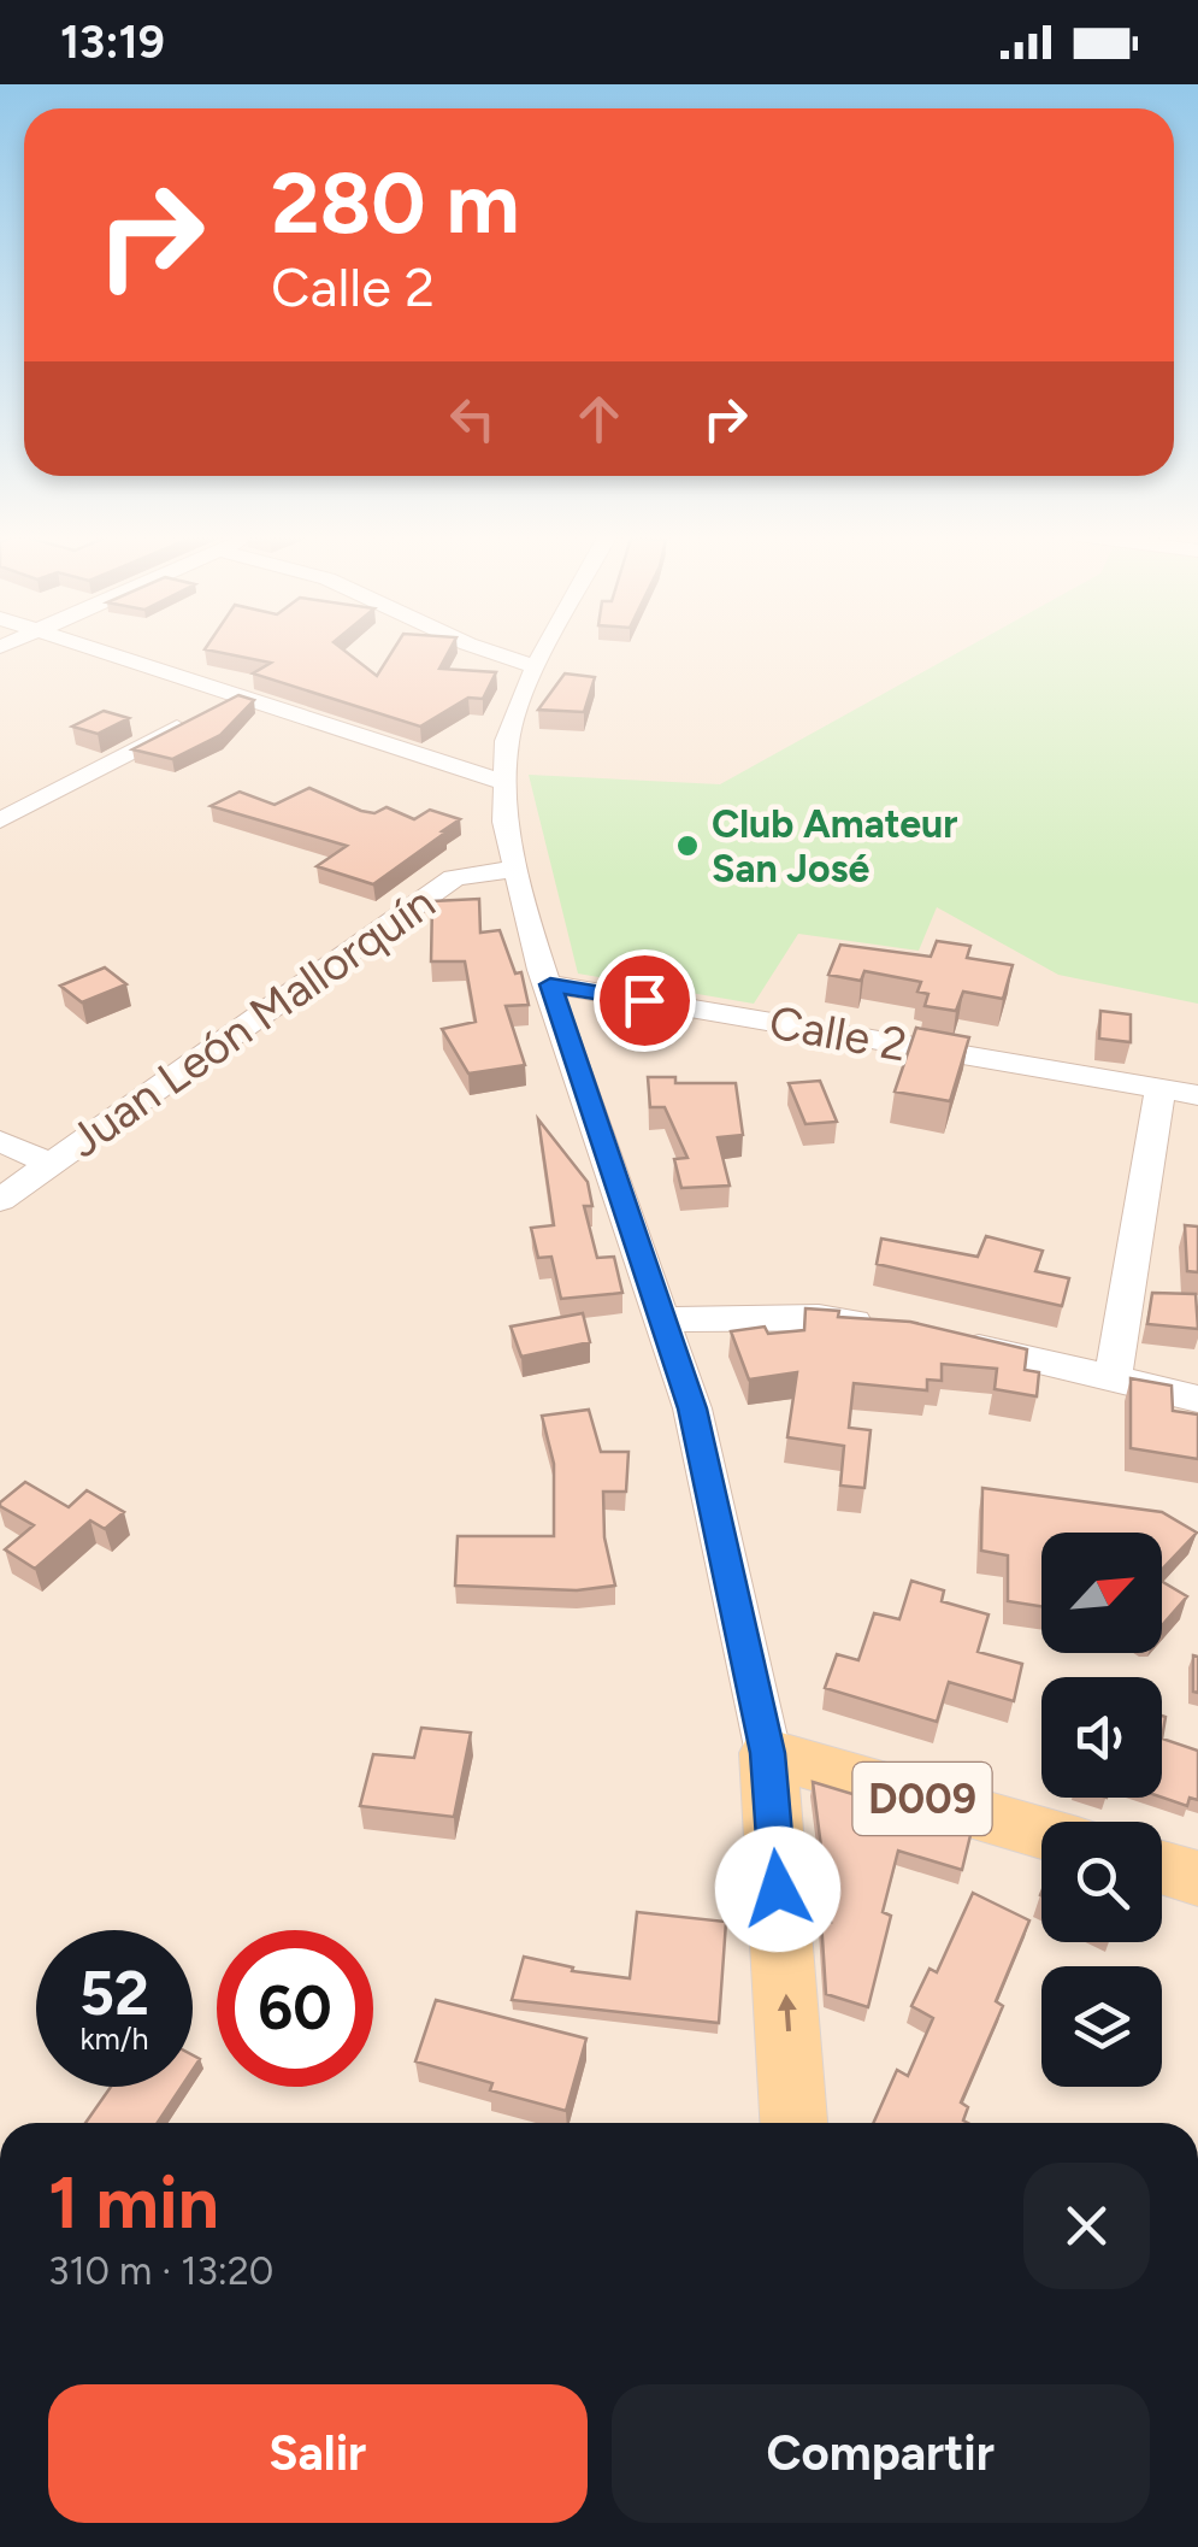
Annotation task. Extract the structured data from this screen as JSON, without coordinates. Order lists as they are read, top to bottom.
{
  "streets": {
    "main road": ["D009"],
    "street": ["Juan León Mallorquín", "Calle 2"]
  },
  "places": ["Club Amateur San José"],
  "north": "top right",
  "page": {
    "status": "13:19",
    "turn": ["280 m", "Calle 2"],
    "speed": "52 km/h",
    "limit": "60",
    "heading": ["1 min", "310 m · 13:20"],
    "buttons": ["Salir", "Compartir"]
  }
}
